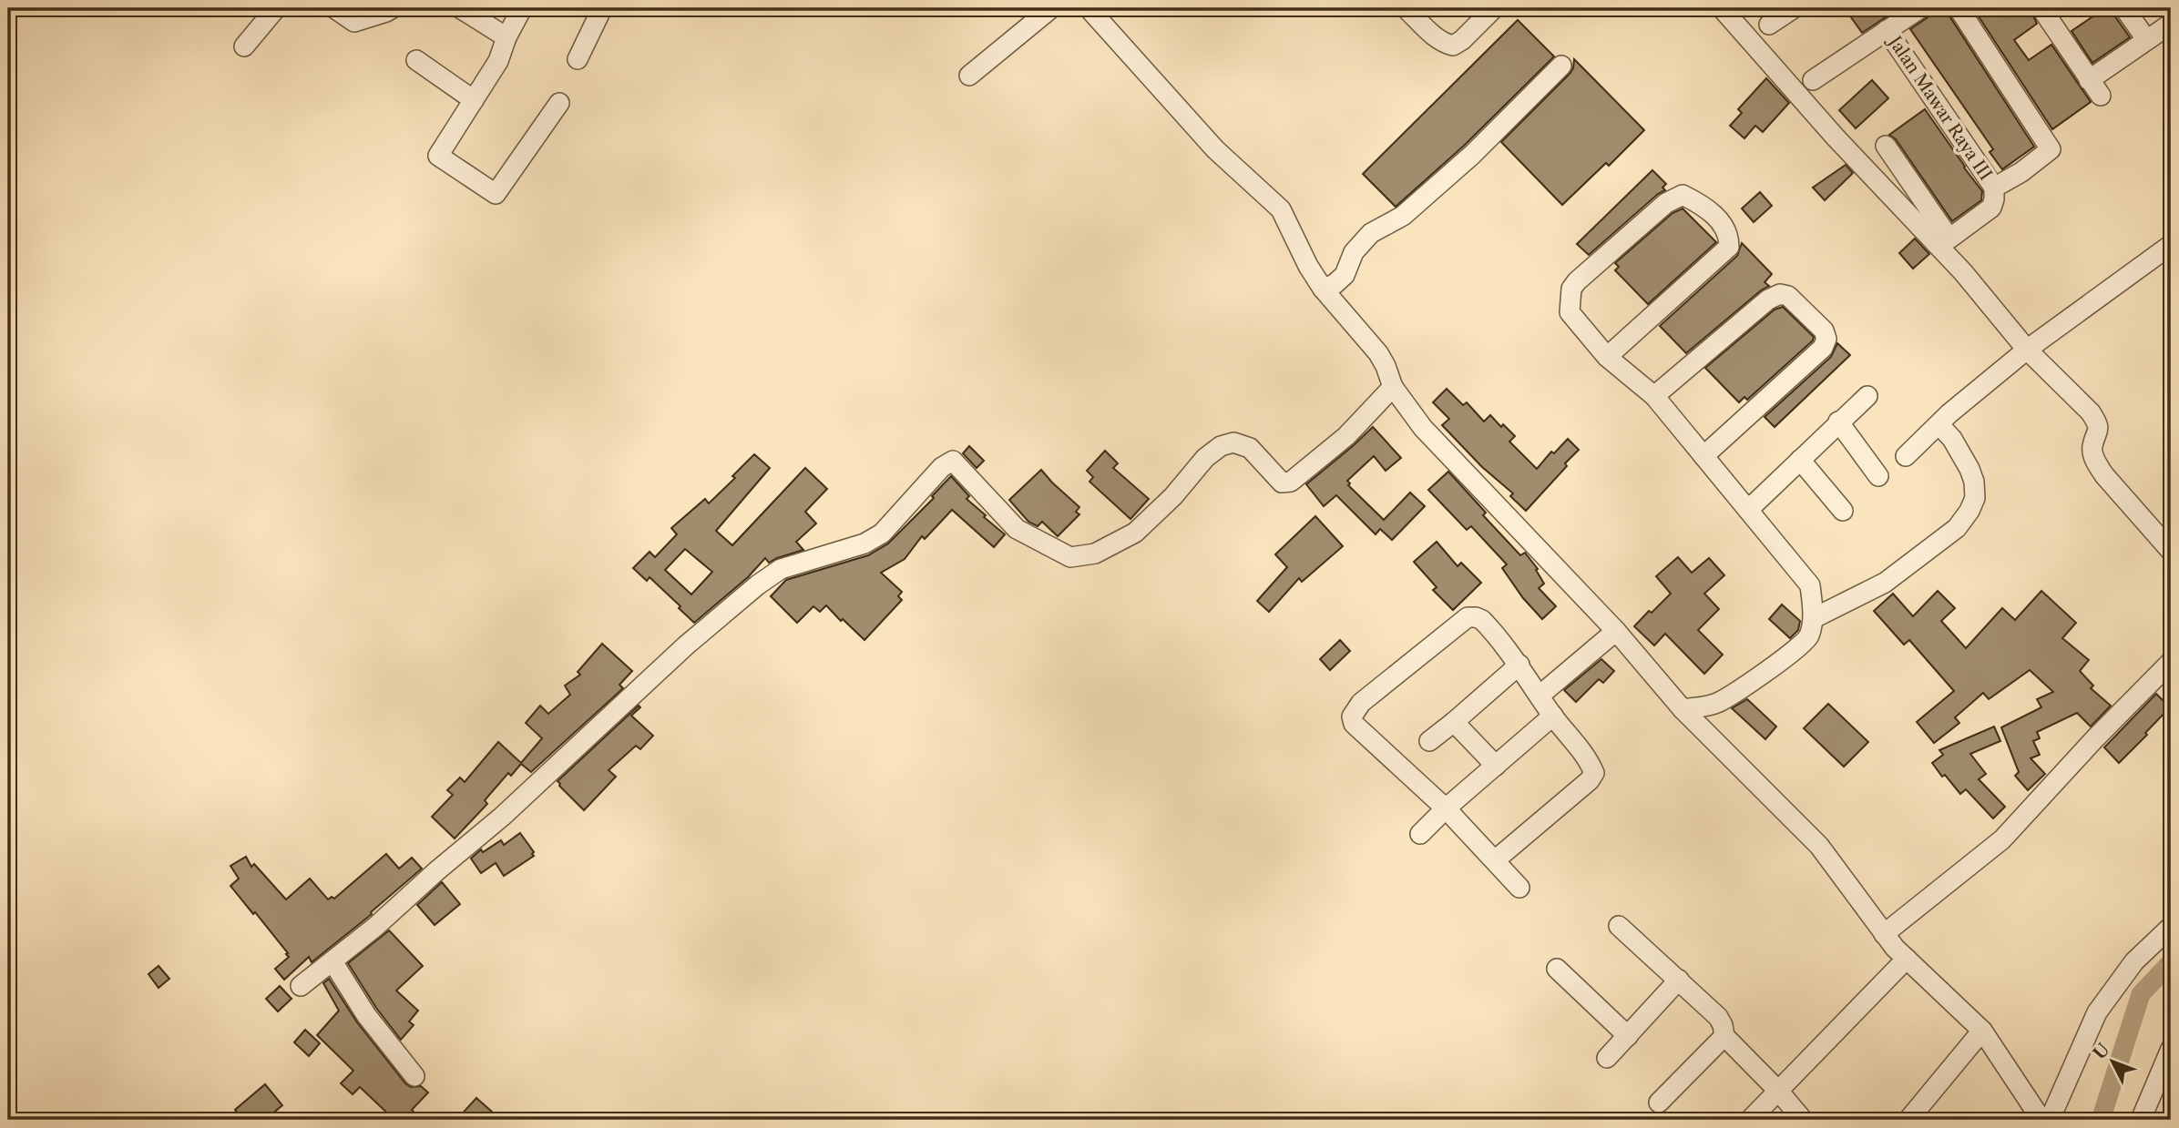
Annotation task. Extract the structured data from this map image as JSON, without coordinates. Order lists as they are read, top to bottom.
{
  "streets": {
    "street": ["Jalan Mawar Raya III"]
  },
  "north": "top left"
}
